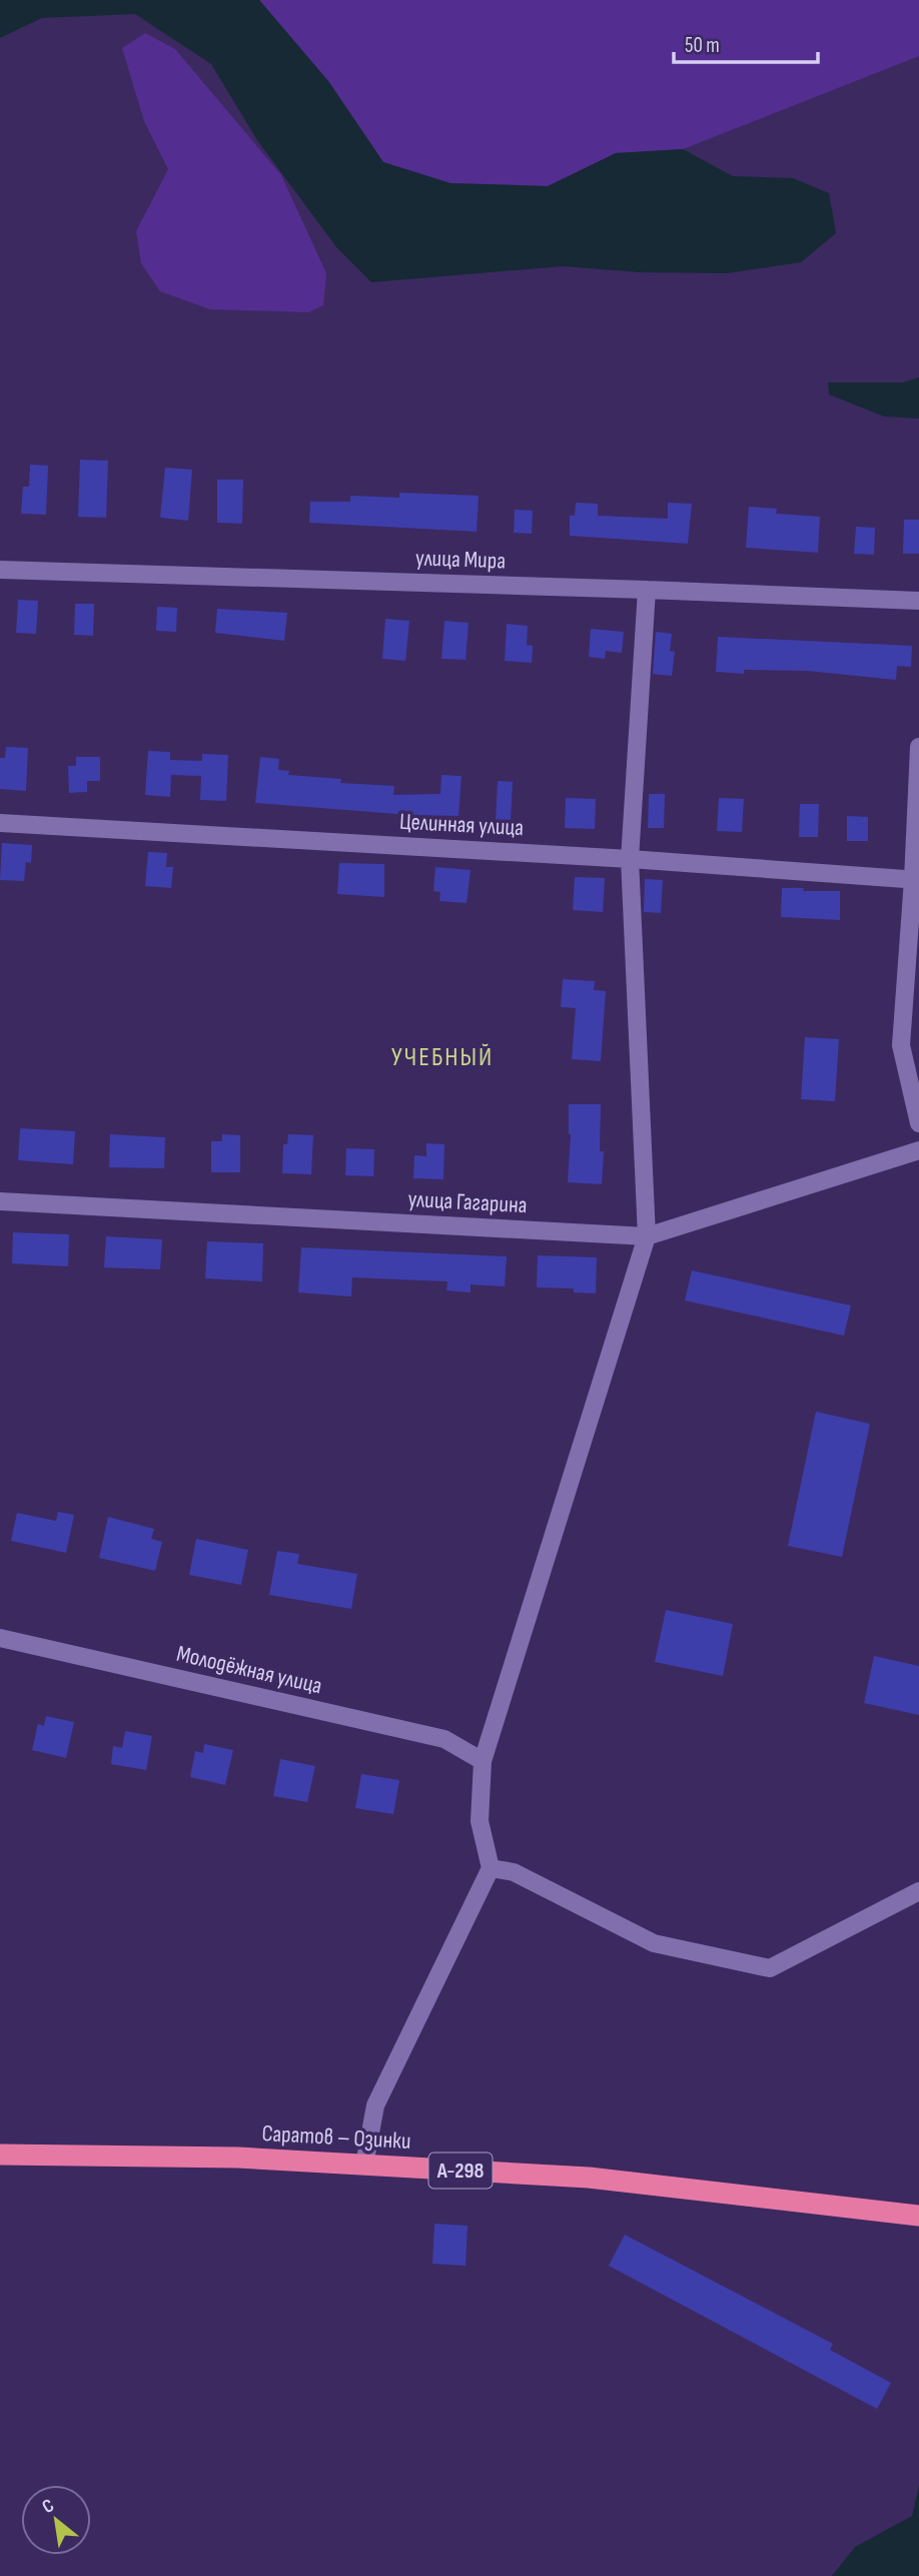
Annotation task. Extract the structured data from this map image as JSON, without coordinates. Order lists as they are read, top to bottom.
{
  "streets": {
    "highway": ["Саратов – Озинки", "А-298"],
    "street": [
      "улица Мира",
      "Целинная улица",
      "улица Гагарина",
      "Молодёжная улица"
    ]
  },
  "districts": ["УЧЕБНЫЙ"],
  "scale_bar": "50 m",
  "north": "top left"
}
